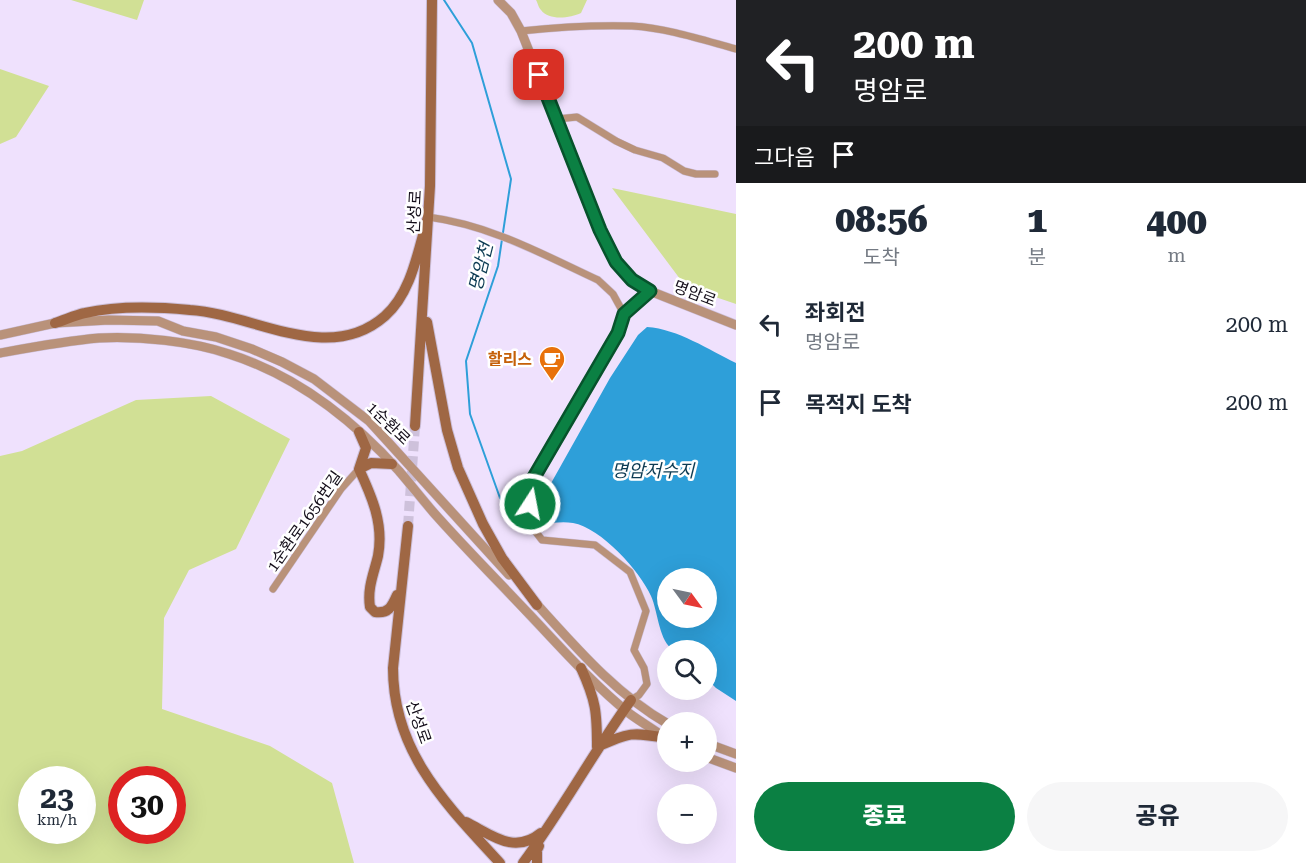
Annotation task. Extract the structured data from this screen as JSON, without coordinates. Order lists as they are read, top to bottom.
{
  "streets": {
    "main road": ["산성로"],
    "street": ["명암로", "1순환로", "1순환로1656번길"]
  },
  "water": ["명암천", "명암저수지"],
  "places": {
    "cafe": ["할리스"]
  },
  "north": "bottom right",
  "page": {
    "turn": ["200 m", "명암로"],
    "then": "그다음",
    "eta": [
      "08:56",
      "도착",
      "1",
      "분",
      "400",
      "m"
    ],
    "list": [
      {
        "name": "좌회전",
        "note": "명암로",
        "value": "200 m"
      },
      {
        "name": "목적지 도착",
        "value": "200 m"
      }
    ],
    "map_buttons": ["+", "−"],
    "speed": "23 km/h",
    "limit": "30",
    "buttons": ["종료", "공유"]
  }
}
